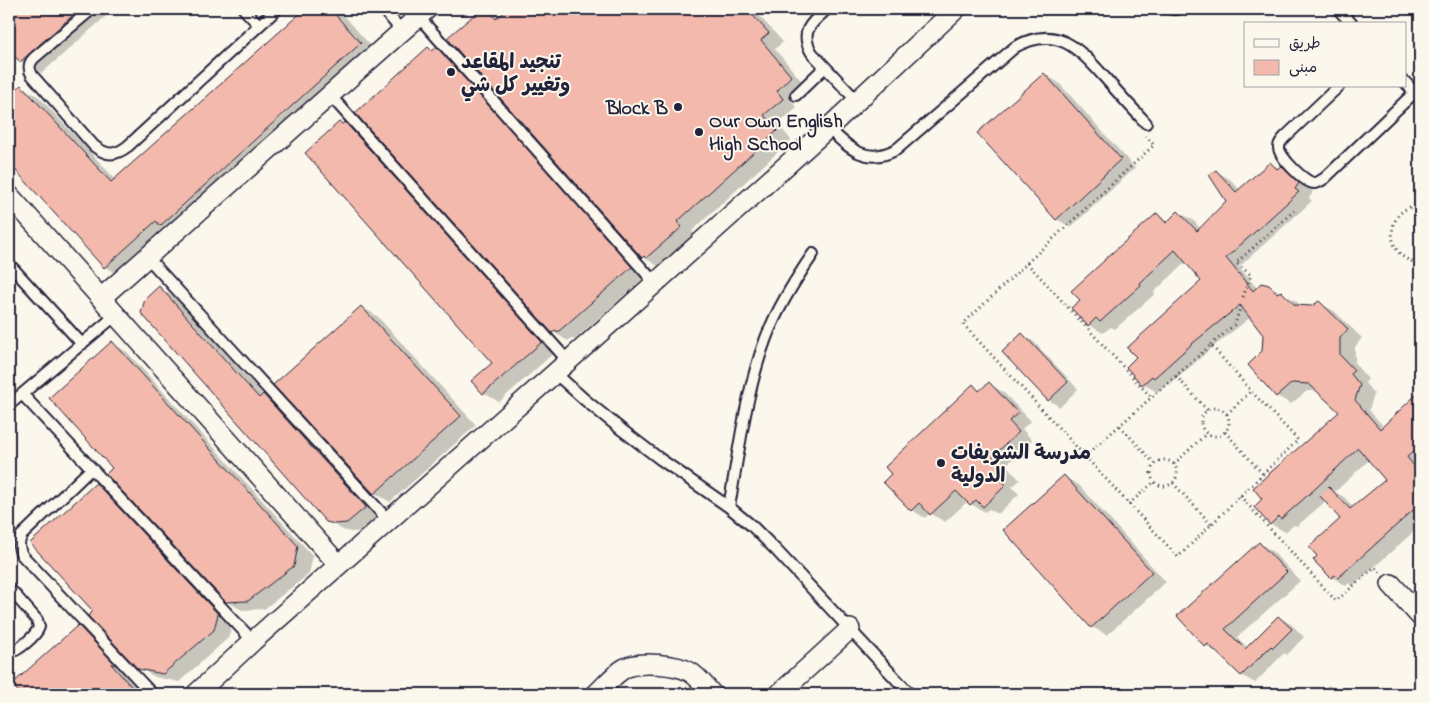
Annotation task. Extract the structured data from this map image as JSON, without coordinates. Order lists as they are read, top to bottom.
{
  "places": [
    "تنجيد المقاعد وتغيير كل شي",
    "Block B",
    "Our Own English High School",
    "مدرسة الشويفات الدولية"
  ],
  "legend": ["طريق", "مبنى"]
}
